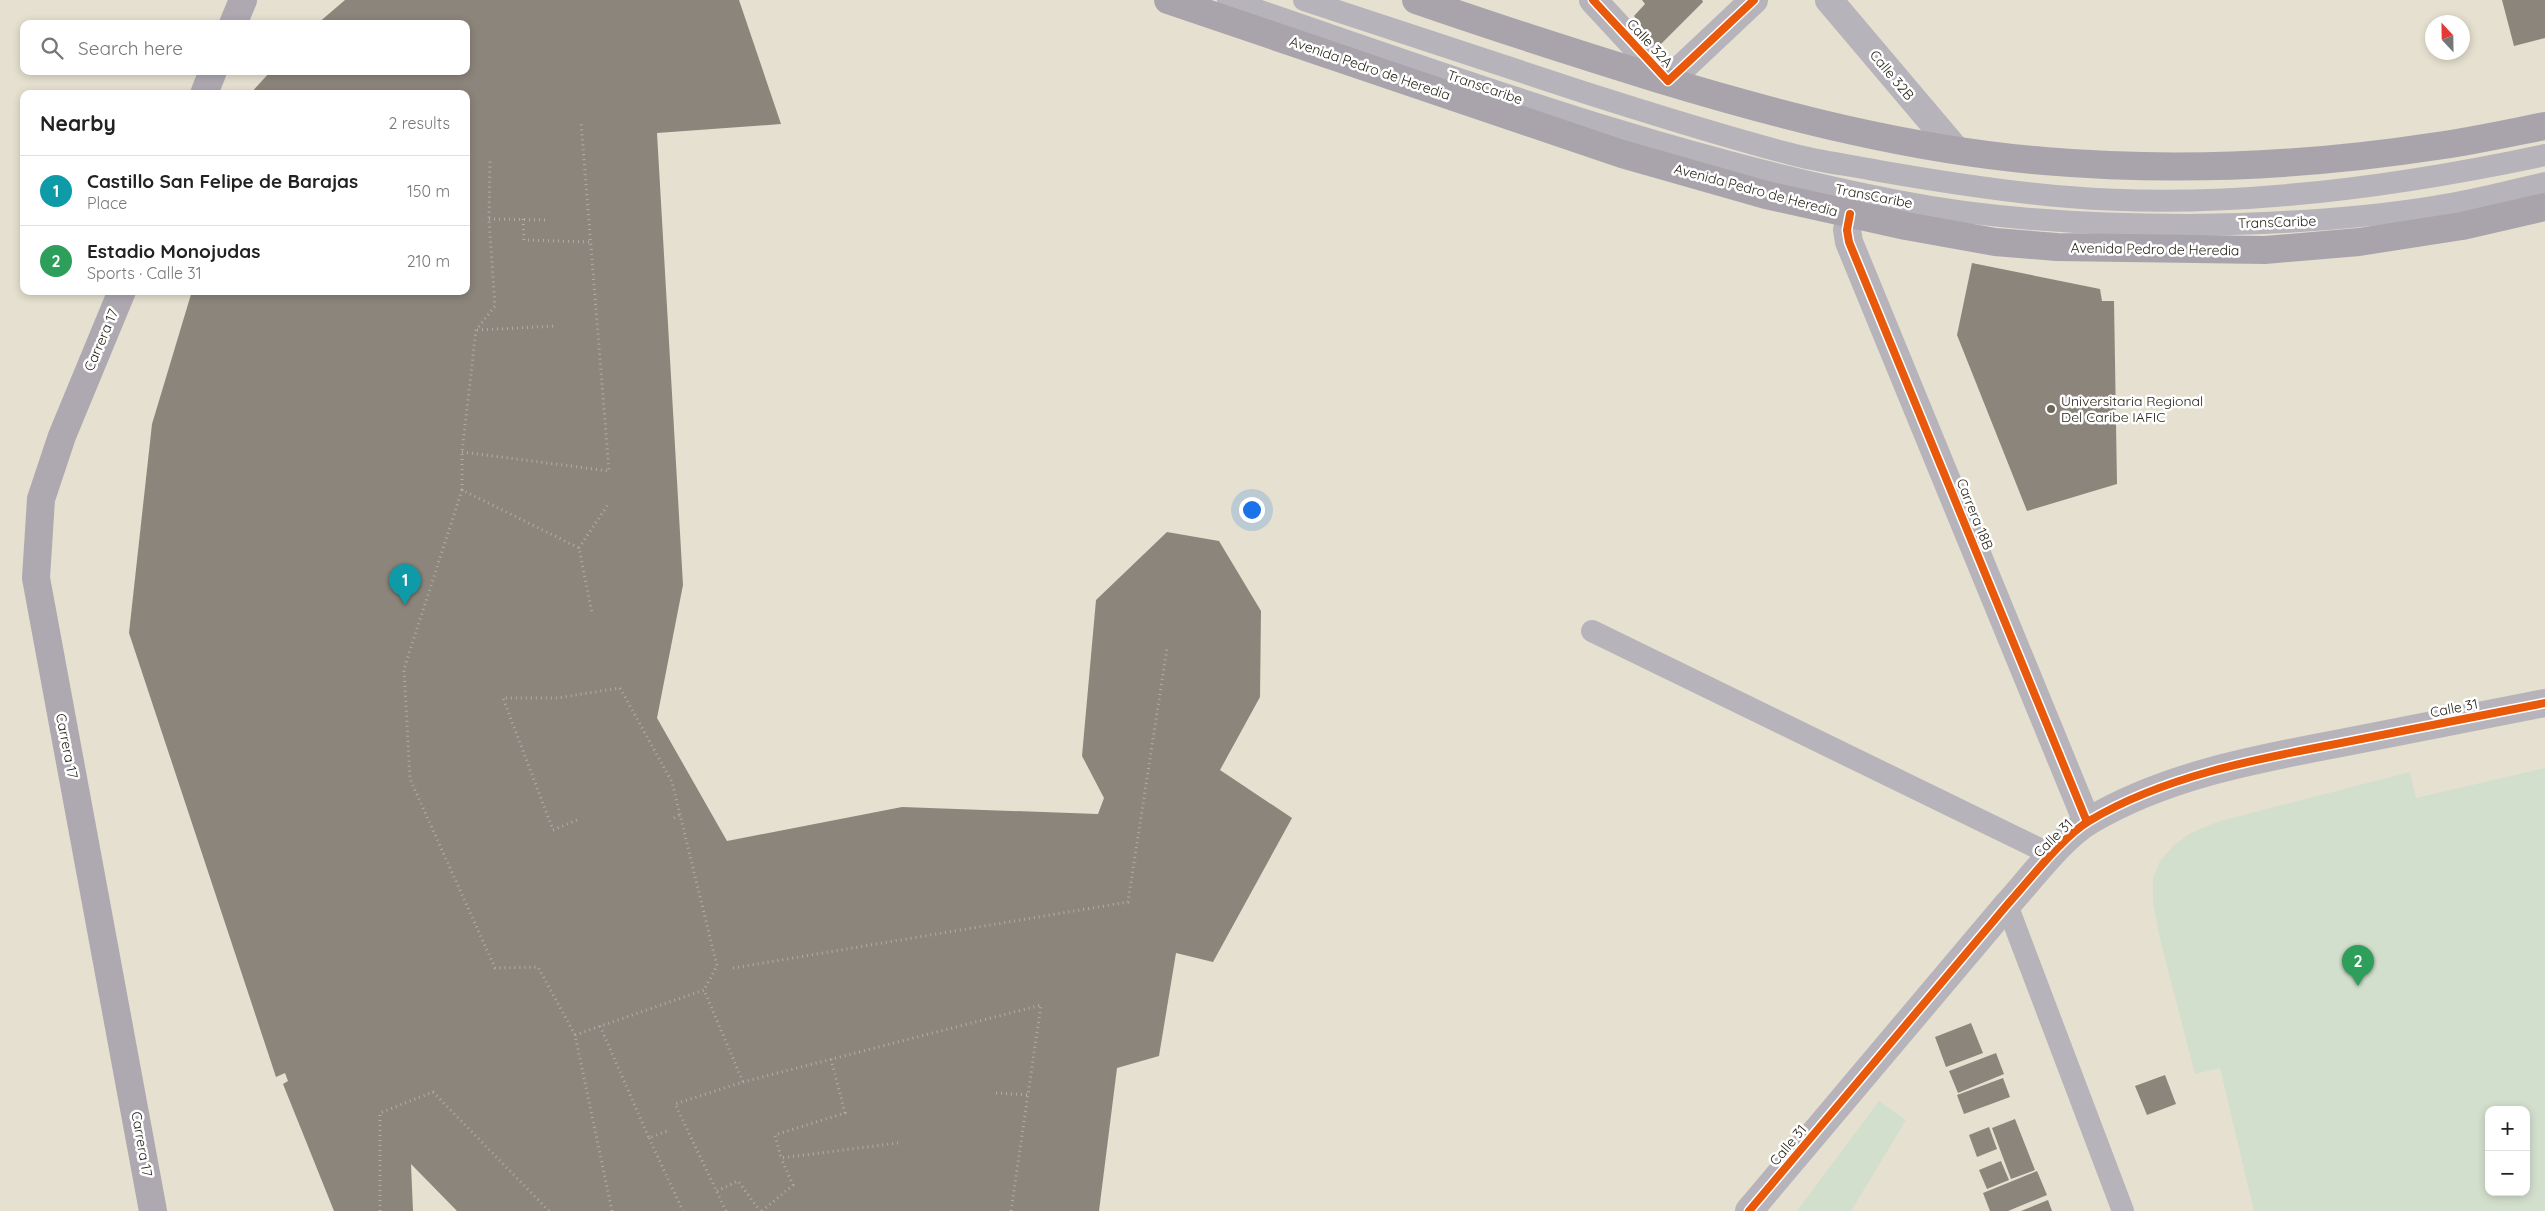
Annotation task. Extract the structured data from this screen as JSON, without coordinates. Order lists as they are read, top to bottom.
{
  "streets": {
    "highway": ["Avenida Pedro de Heredia"],
    "main road": ["Carrera 17"],
    "street": [
      "Calle 32A",
      "Calle 32B",
      "Carrera 18B",
      "Calle 31"
    ],
    "lane": ["TransCaribe"]
  },
  "crossings": [
    ["Avenida Pedro de Heredia", "Carrera 18B"],
    ["Carrera 18B", "Calle 31"]
  ],
  "places": ["Universitaria Regional Del Caribe IAFIC"],
  "north": "top",
  "page": {
    "search": "Search here",
    "heading": ["Nearby", "2 results"],
    "list": [
      {
        "mark": "1",
        "name": "Castillo San Felipe de Barajas",
        "note": "Place",
        "value": "150 m"
      },
      {
        "mark": "2",
        "name": "Estadio Monojudas",
        "note": "Sports · Calle 31",
        "value": "210 m"
      }
    ],
    "pins": ["1", "2"],
    "map_buttons": ["+", "−"]
  }
}
